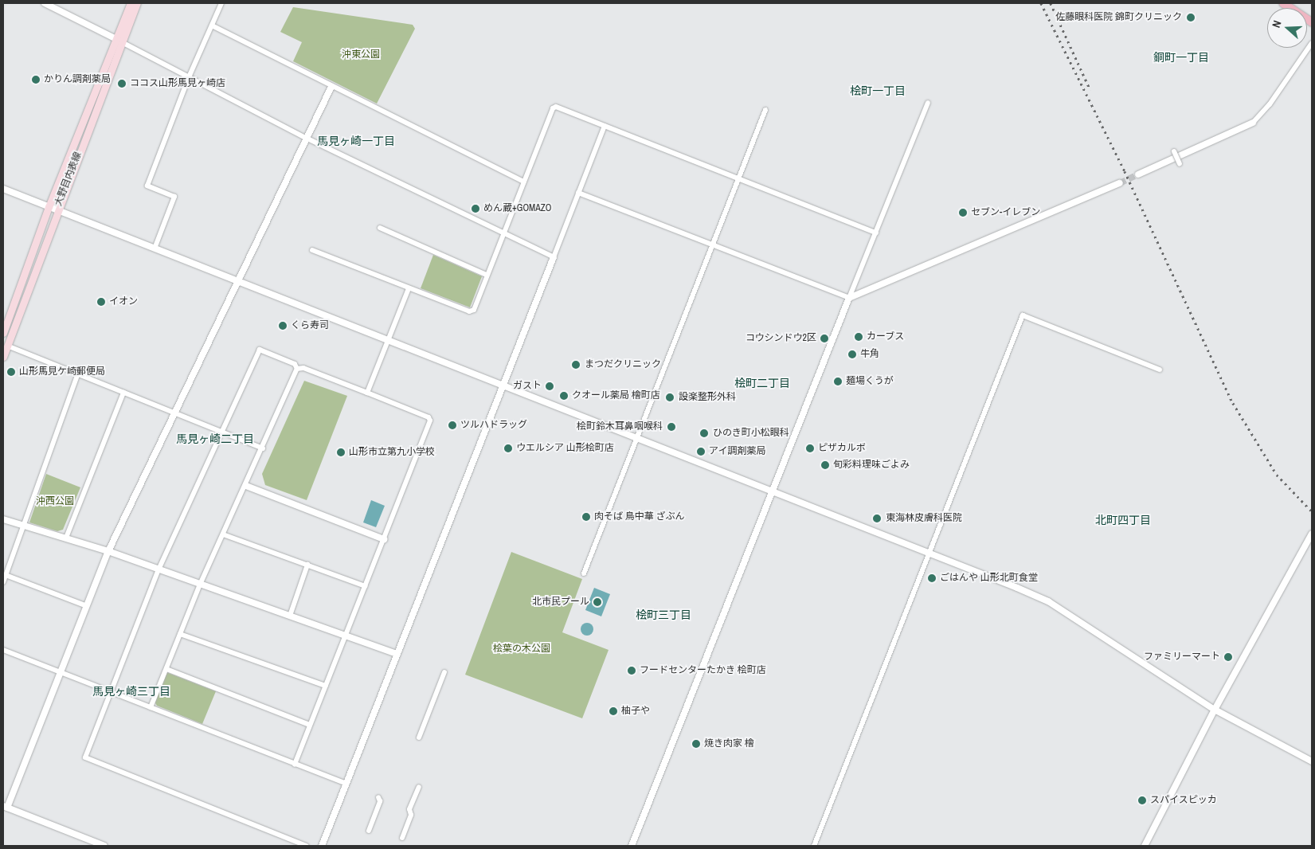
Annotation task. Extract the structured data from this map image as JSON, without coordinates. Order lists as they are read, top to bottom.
{
  "streets": {
    "main road": ["大野目内表線"]
  },
  "districts": [
    "銅町一丁目",
    "桧町一丁目",
    "馬見ヶ崎一丁目",
    "桧町二丁目",
    "馬見ヶ崎二丁目",
    "北町四丁目",
    "桧町三丁目",
    "馬見ヶ崎三丁目"
  ],
  "parks": ["沖東公園", "沖西公園", "桧葉の木公園"],
  "places": [
    "佐藤眼科医院 錦町クリニック",
    "かりん調剤薬局",
    "ココス山形馬見ヶ崎店",
    "めん蔵+GOMAZO",
    "セブン-イレブン",
    "イオン",
    "くら寿司",
    "カーブス",
    "コウシンドウ2区",
    "牛角",
    "まつだクリニック",
    "山形馬見ケ崎郵便局",
    "麺場くうが",
    "ガスト",
    "クオール薬局 檜町店",
    "設楽整形外科",
    "ツルハドラッグ",
    "桧町鈴木耳鼻咽喉科",
    "ひのき町小松眼科",
    "ウエルシア 山形桧町店",
    "ピザカルボ",
    "アイ調剤薬局",
    "山形市立第九小学校",
    "旬彩料理味ごよみ",
    "肉そば 鳥中華 ざぶん",
    "東海林皮膚科医院",
    "ごはんや 山形北町食堂",
    "北市民プール",
    "ファミリーマート",
    "フードセンターたかき 桧町店",
    "柚子や",
    "焼き肉家 檜",
    "スパイスピッカ"
  ],
  "north": "left"
}
